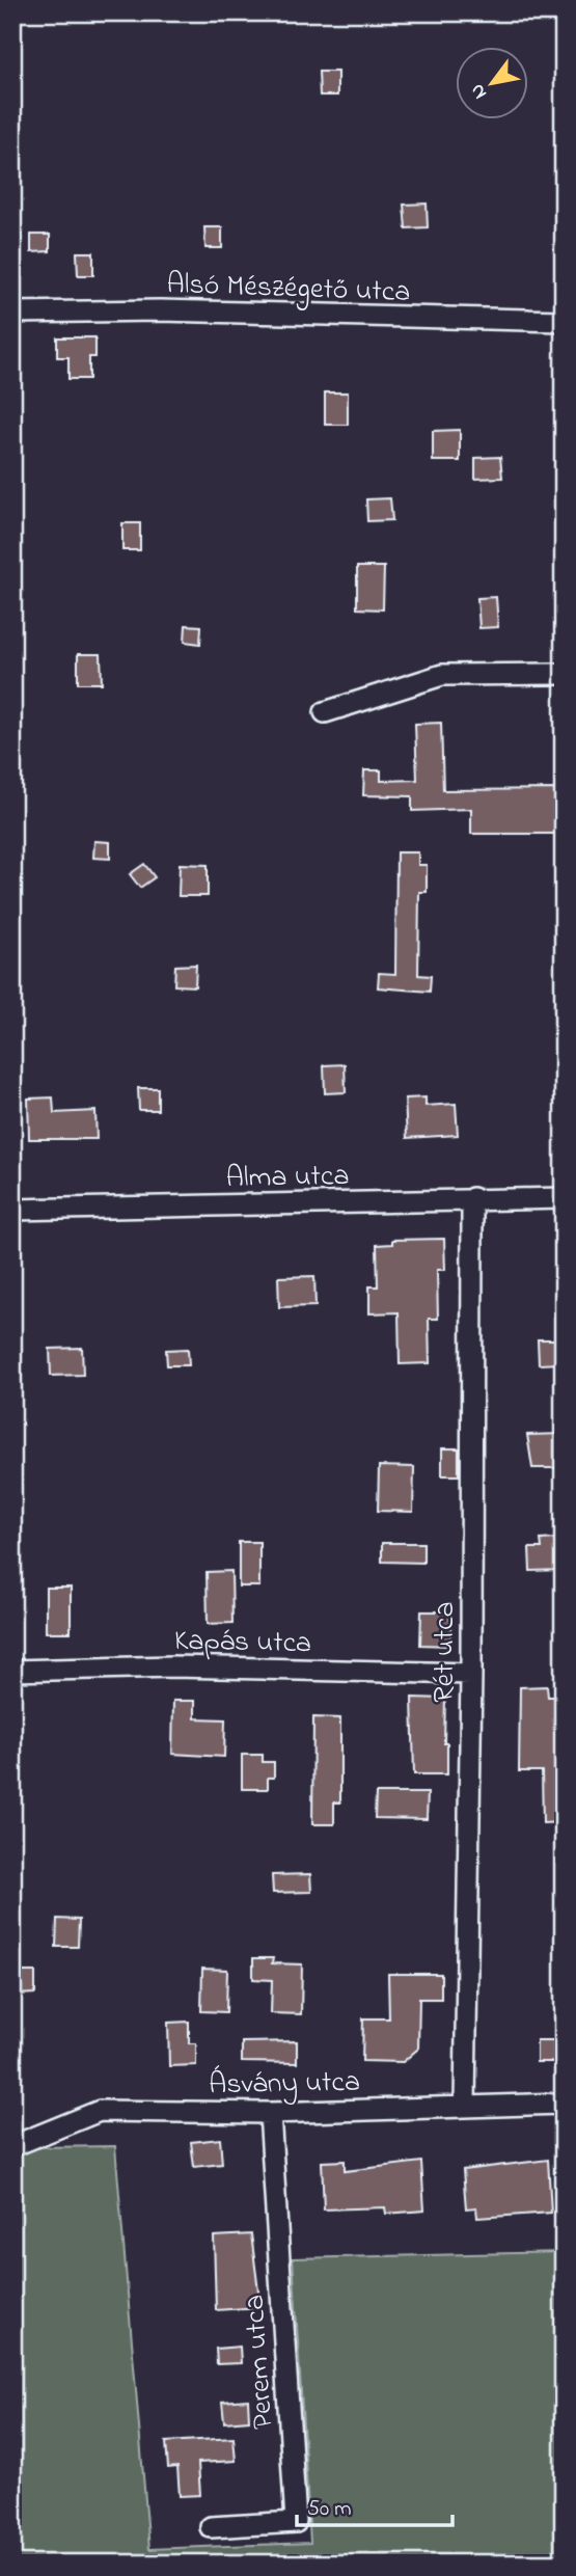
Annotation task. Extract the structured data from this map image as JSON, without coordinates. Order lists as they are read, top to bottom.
{
  "streets": {
    "street": [
      "Alsó Mészégető utca",
      "Alma utca",
      "Kapás utca",
      "Rét utca",
      "Ásvány utca",
      "Perem utca"
    ]
  },
  "crossings": [
    ["Alma utca", "Rét utca"],
    ["Kapás utca", "Rét utca"],
    ["Rét utca", "Ásvány utca"],
    ["Ásvány utca", "Perem utca"]
  ],
  "scale_bar": "50 m",
  "north": "bottom left"
}
